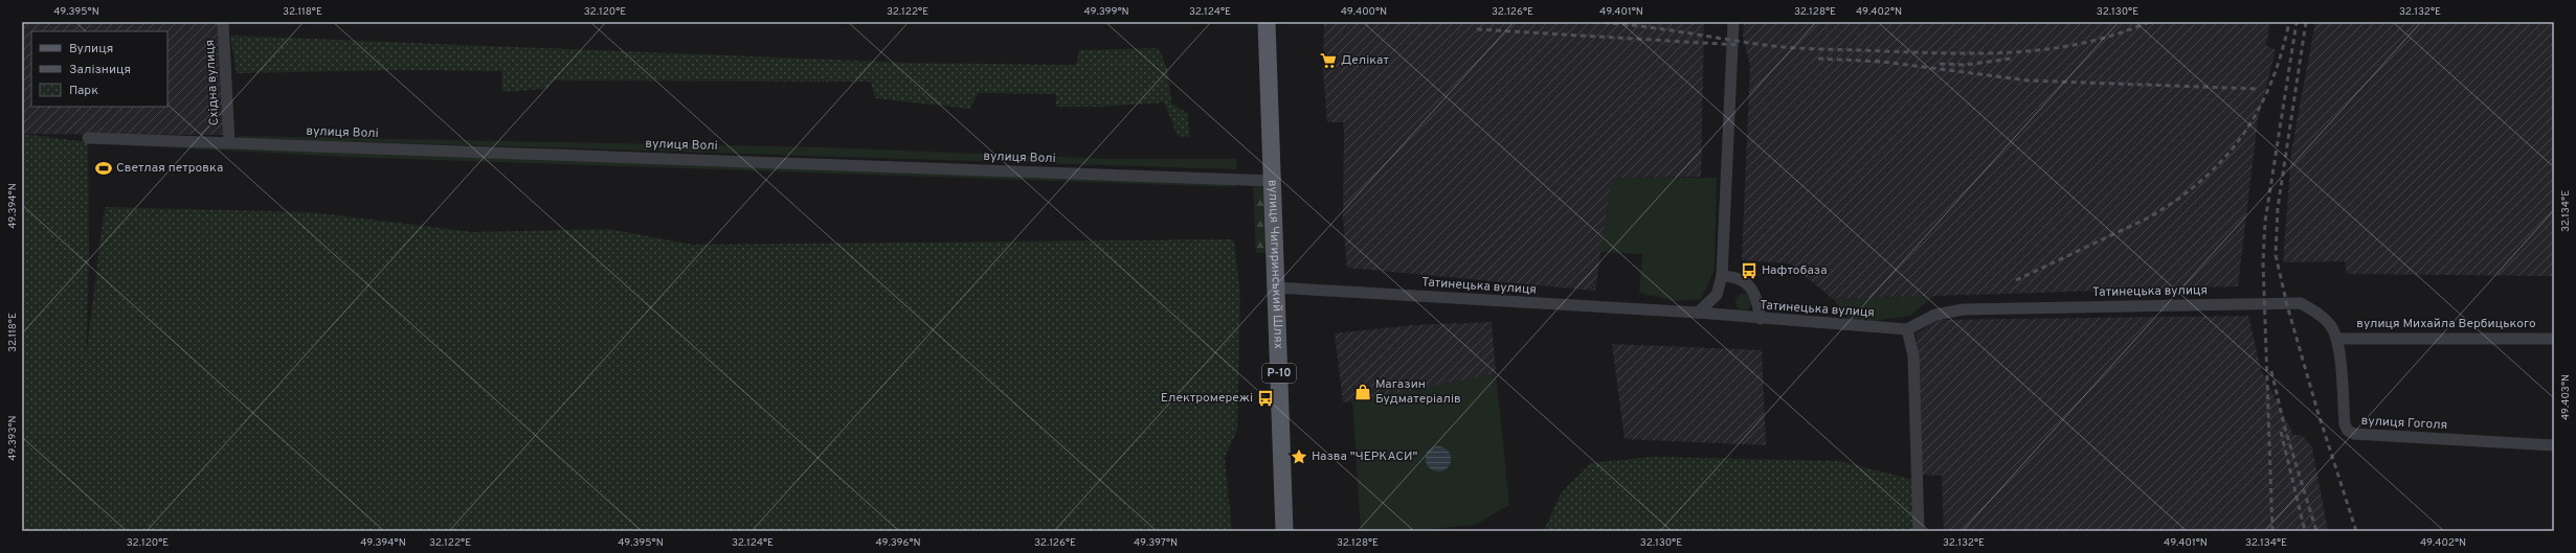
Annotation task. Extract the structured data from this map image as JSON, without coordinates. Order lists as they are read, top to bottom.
{
  "streets": {
    "main road": ["вулиця Чигиринський Шлях", "Р-10"],
    "street": [
      "Східна вулиця",
      "вулиця Волі",
      "Татинецька вулиця",
      "вулиця Михайла Вербицького",
      "вулиця Гоголя"
    ]
  },
  "crossings": [
    ["Східна вулиця", "вулиця Волі"],
    ["вулиця Волі", "вулиця Чигиринський Шлях"],
    ["вулиця Чигиринський Шлях", "Татинецька вулиця"],
    ["Татинецька вулиця", "вулиця Михайла Вербицького"],
    ["Татинецька вулиця", "вулиця Гоголя"],
    ["вулиця Михайла Вербицького", "вулиця Гоголя"]
  ],
  "places": {
    "supermarket": ["Делікат"],
    "sports": ["Светлая петровка"],
    "bus stop": ["Нафтобаза", "Електромережі"],
    "shop": ["Магазин Будматеріалів"],
    "place": ["Назва \"ЧЕРКАСИ\""]
  },
  "legend": ["Вулиця", "Залізниця", "Парк"],
  "coordinates": [
    "49.395°N",
    "32.118°E",
    "32.120°E",
    "32.122°E",
    "49.399°N",
    "32.124°E",
    "49.400°N",
    "32.126°E",
    "49.401°N",
    "32.128°E",
    "49.402°N",
    "32.130°E",
    "32.132°E",
    "49.394°N",
    "32.134°E",
    "49.403°N",
    "49.393°N",
    "49.396°N",
    "49.397°N"
  ]
}
